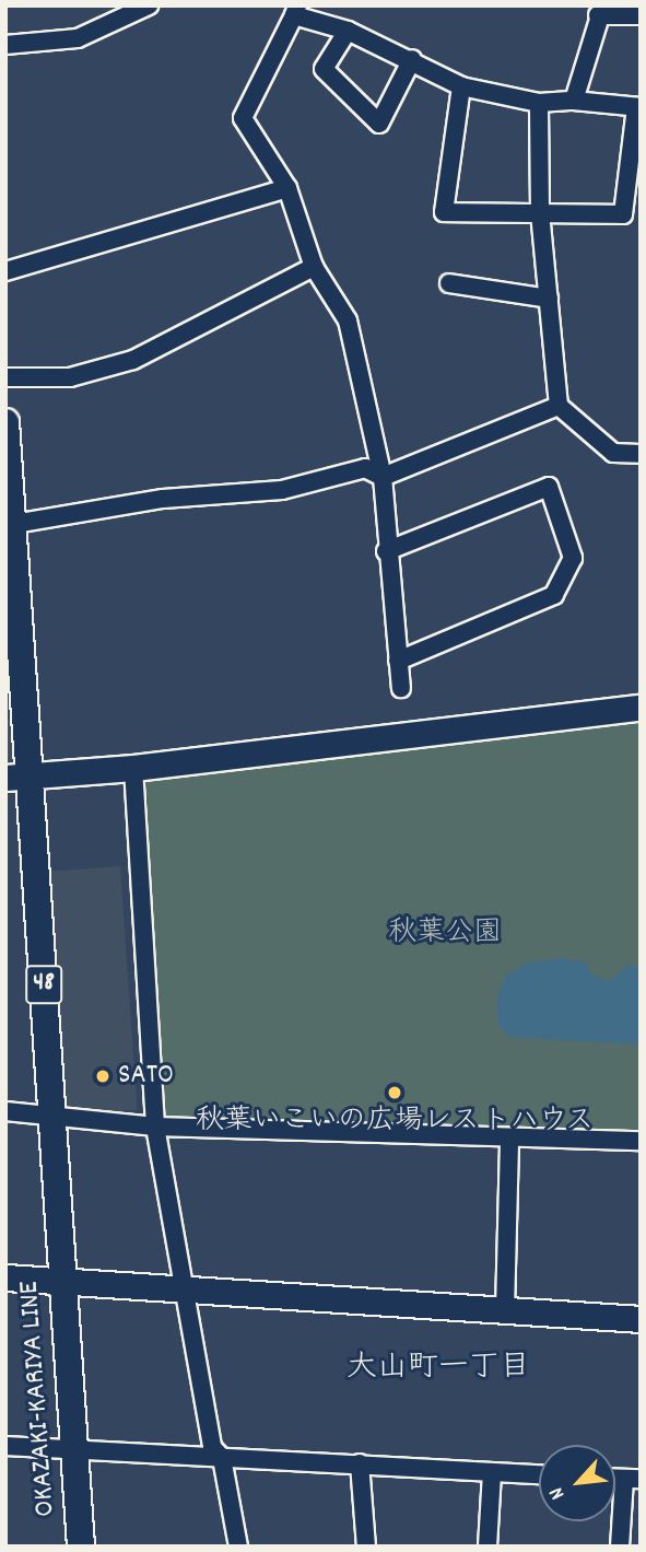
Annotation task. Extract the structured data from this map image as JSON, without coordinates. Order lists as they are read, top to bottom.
{
  "streets": {
    "main road": ["48", "OKAZAKI-KARIYA LINE"]
  },
  "districts": ["大山町一丁目"],
  "parks": ["秋葉公園"],
  "places": ["SATO", "秋葉いこいの広場レストハウス"],
  "north": "bottom left"
}
